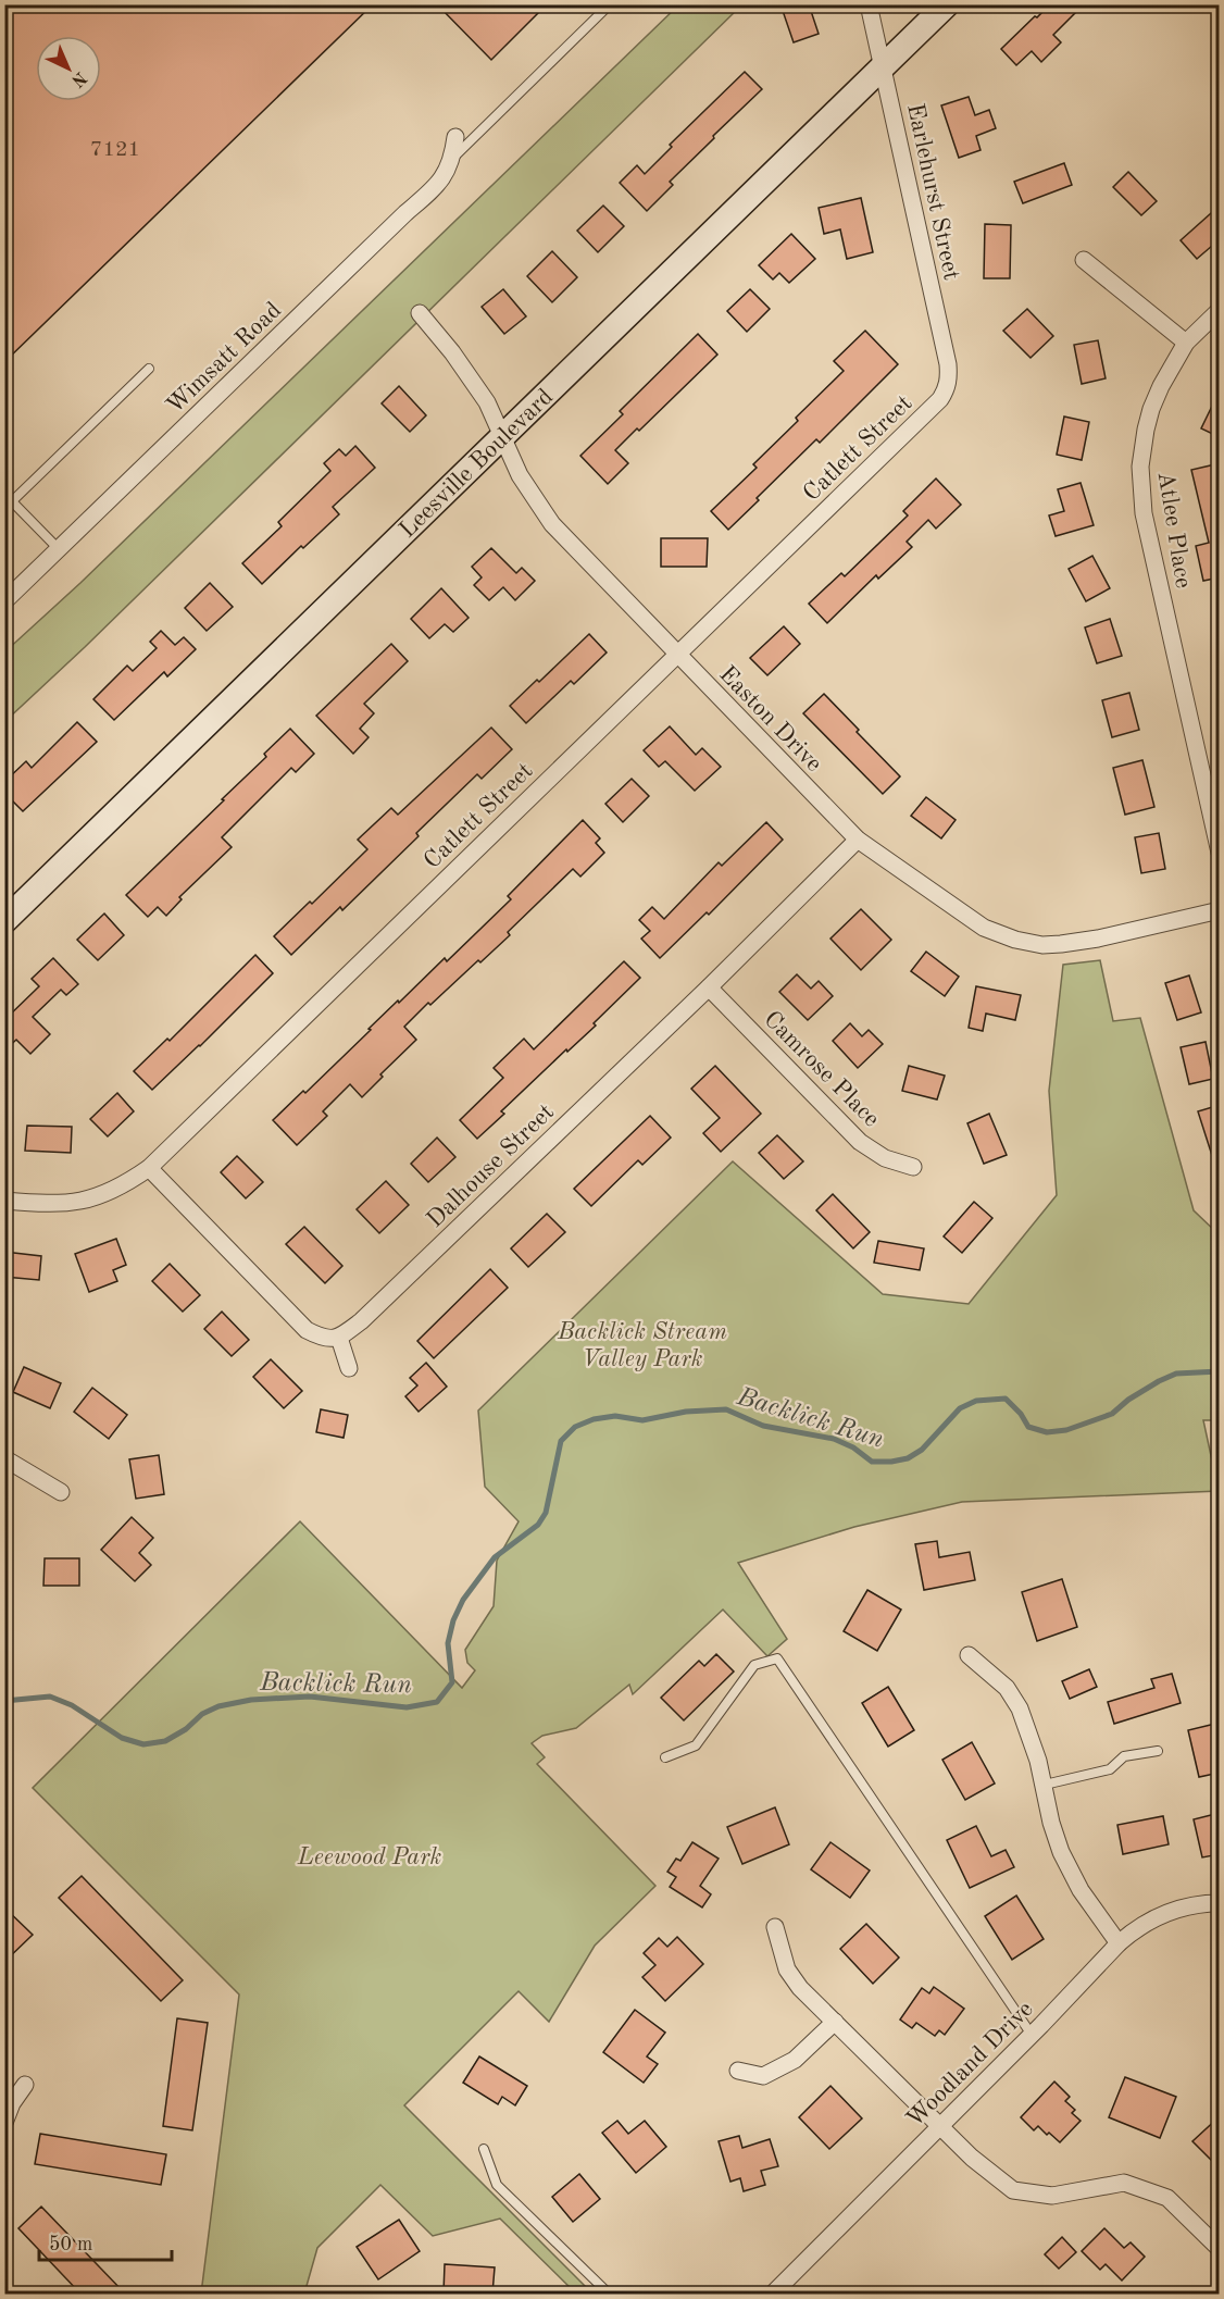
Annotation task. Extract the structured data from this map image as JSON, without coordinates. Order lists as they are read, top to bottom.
{
  "streets": {
    "street": [
      "Earlehurst Street",
      "Wimsatt Road",
      "Catlett Street",
      "Leesville Boulevard",
      "Atlee Place",
      "Easton Drive",
      "Camrose Place",
      "Dalhouse Street",
      "Woodland Drive"
    ]
  },
  "crossings": [
    ["Earlehurst Street", "Catlett Street"],
    ["Earlehurst Street", "Leesville Boulevard"],
    ["Catlett Street", "Easton Drive"],
    ["Leesville Boulevard", "Easton Drive"],
    ["Easton Drive", "Dalhouse Street"],
    ["Camrose Place", "Dalhouse Street"]
  ],
  "water": ["Backlick Run"],
  "parks": ["Backlick Stream Valley Park", "Leewood Park"],
  "house_numbers": ["7121"],
  "scale_bar": "50 m",
  "north": "bottom right"
}
